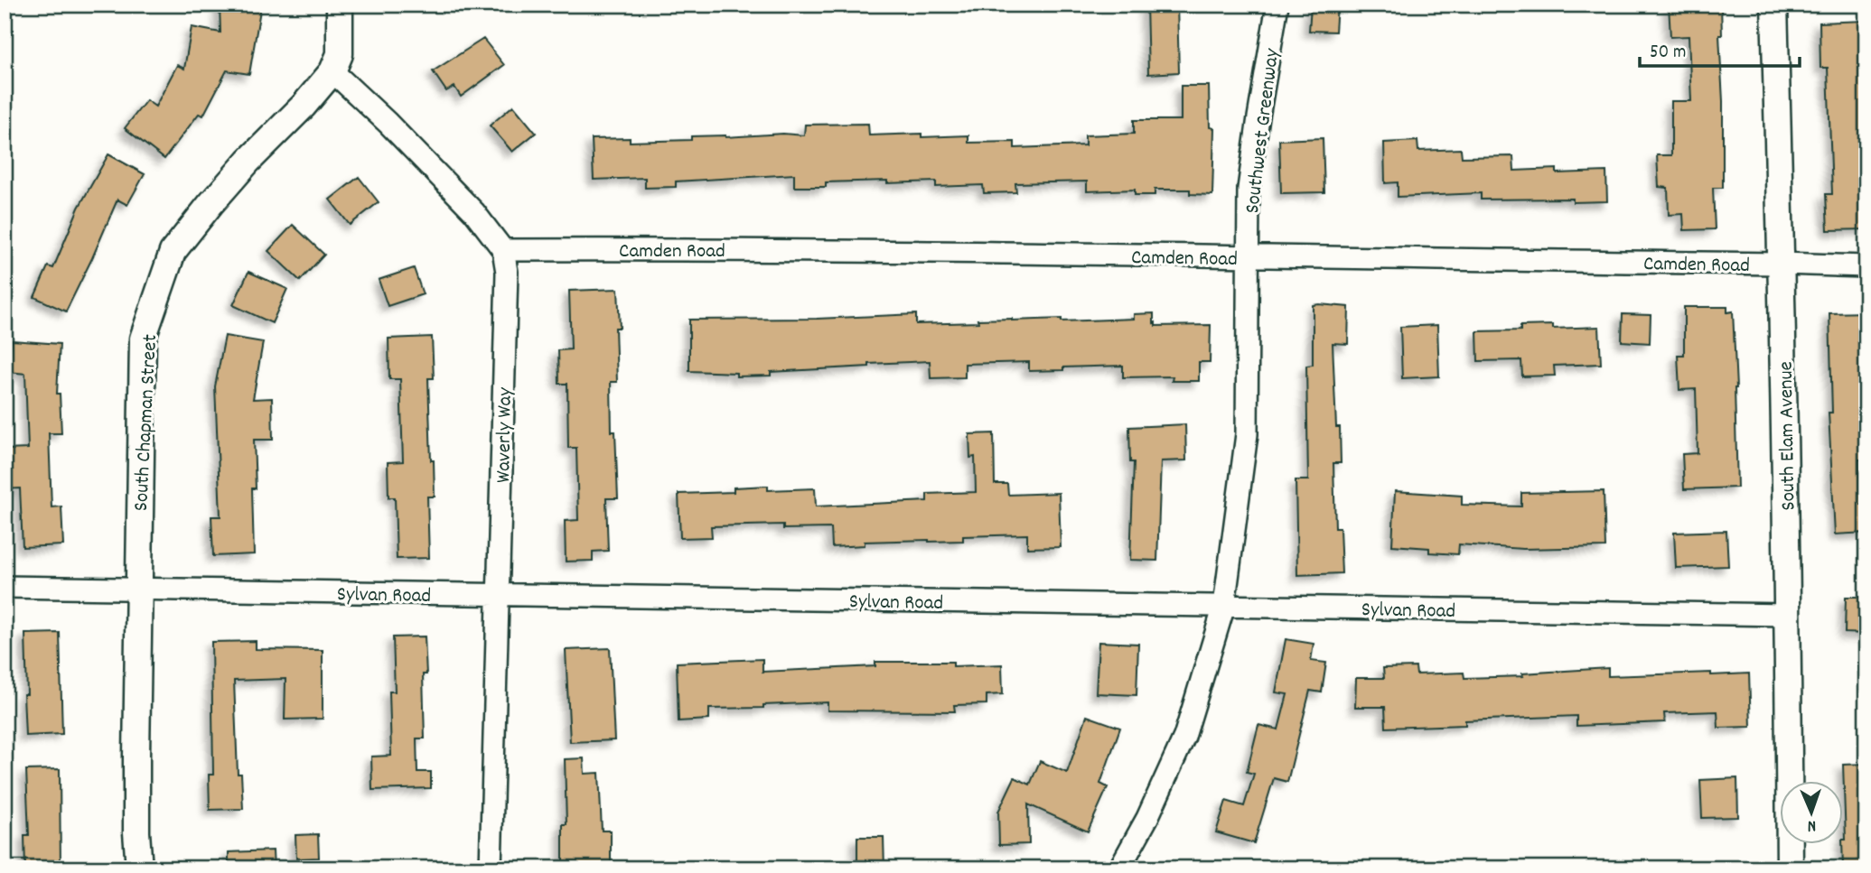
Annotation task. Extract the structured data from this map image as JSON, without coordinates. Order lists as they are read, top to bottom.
{
  "streets": {
    "street": [
      "Southwest Greenway",
      "Camden Road",
      "South Chapman Street",
      "Waverly Way",
      "South Elam Avenue",
      "Sylvan Road"
    ]
  },
  "crossings": [
    ["Southwest Greenway", "Camden Road"],
    ["Southwest Greenway", "Sylvan Road"],
    ["Camden Road", "Waverly Way"],
    ["Camden Road", "South Elam Avenue"],
    ["South Chapman Street", "Sylvan Road"],
    ["Waverly Way", "Sylvan Road"],
    ["South Elam Avenue", "Sylvan Road"]
  ],
  "scale_bar": "50 m",
  "north": "bottom"
}
